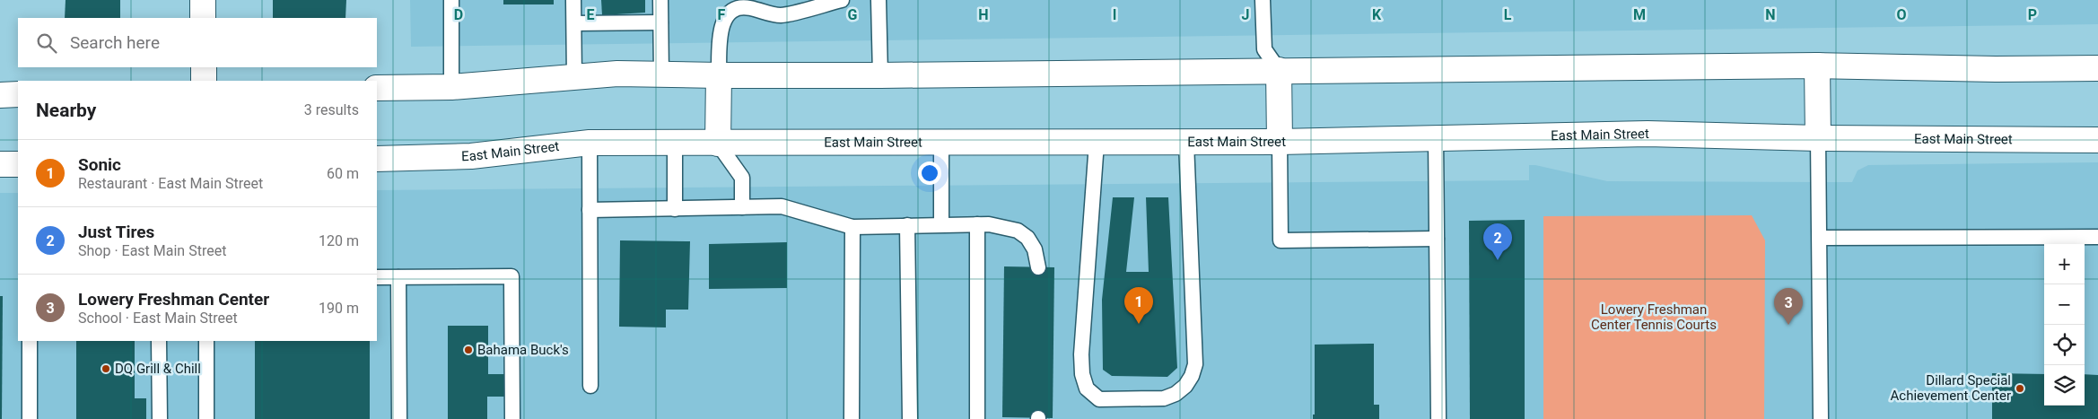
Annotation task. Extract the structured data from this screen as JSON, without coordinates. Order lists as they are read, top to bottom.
{
  "streets": {
    "main road": ["East Main Street"]
  },
  "parks": ["Lowery Freshman Center Tennis Courts"],
  "places": ["Bahama Buck's", "DQ Grill & Chill", "Dillard Special Achievement Center"],
  "page": {
    "search": "Search here",
    "heading": ["Nearby", "3 results"],
    "list": [
      {
        "mark": "1",
        "name": "Sonic",
        "note": "Restaurant · East Main Street",
        "value": "60 m"
      },
      {
        "mark": "2",
        "name": "Just Tires",
        "note": "Shop · East Main Street",
        "value": "120 m"
      },
      {
        "mark": "3",
        "name": "Lowery Freshman Center",
        "note": "School · East Main Street",
        "value": "190 m"
      }
    ],
    "pins": ["2", "1", "3"],
    "map_buttons": ["+", "−"]
  },
  "grid": {
    "columns": [
      "D",
      "E",
      "F",
      "G",
      "H",
      "I",
      "J",
      "K",
      "L",
      "M",
      "N",
      "O",
      "P"
    ]
  }
}
